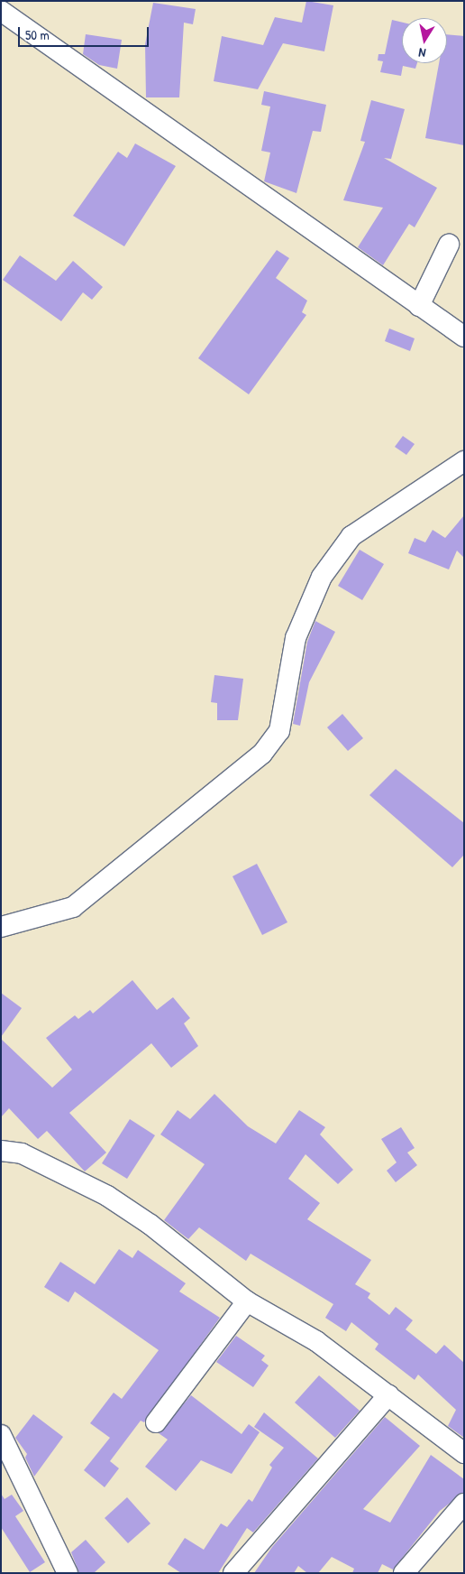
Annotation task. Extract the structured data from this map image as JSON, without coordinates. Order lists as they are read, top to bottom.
{
  "scale_bar": "50 m",
  "north": "bottom"
}
